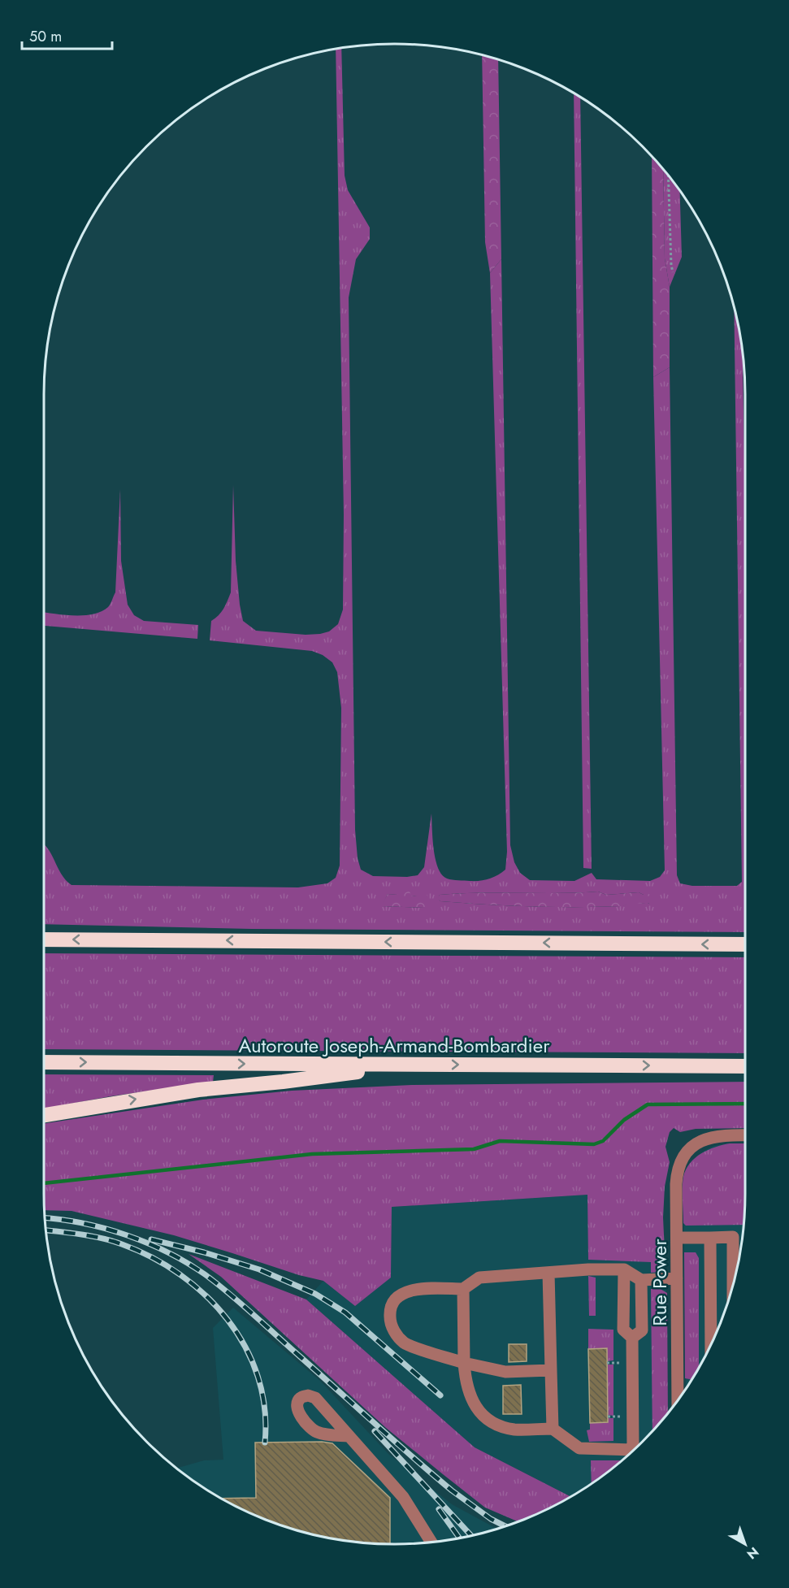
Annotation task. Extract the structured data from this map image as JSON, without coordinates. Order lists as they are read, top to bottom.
{
  "streets": {
    "highway": ["Autoroute Joseph-Armand-Bombardier"],
    "street": ["Rue Power"]
  },
  "scale_bar": "50 m",
  "north": "bottom right"
}
